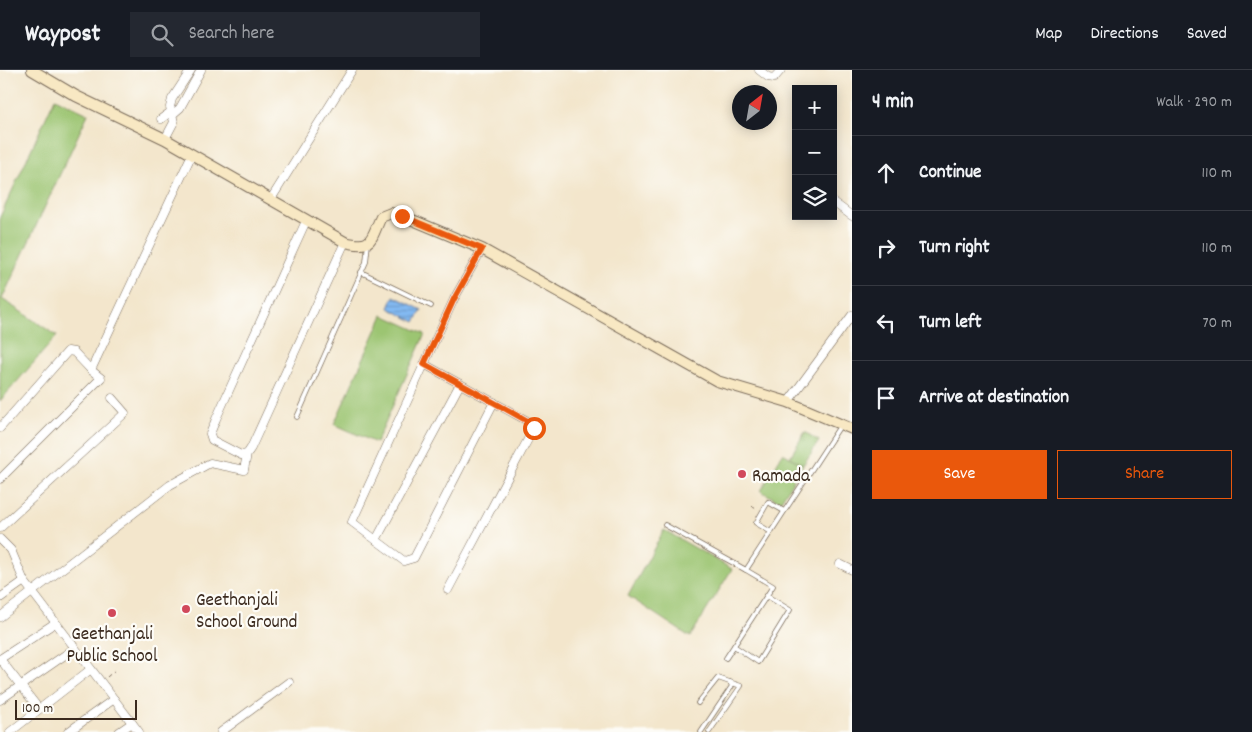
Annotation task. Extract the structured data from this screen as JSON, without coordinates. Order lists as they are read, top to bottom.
{
  "places": ["Ramada", "Geethanjali School Ground", "Geethanjali Public School"],
  "scale_bar": "100 m",
  "north": "top right",
  "page": {
    "header": "Waypost",
    "search": "Search here",
    "nav": ["Map", "Directions", "Saved"],
    "heading": ["4 min", "Walk · 290 m"],
    "map_buttons": ["+", "−"],
    "list": [
      ["Continue", "110 m"],
      ["Turn right", "110 m"],
      ["Turn left", "70 m"],
      "Arrive at destination"
    ],
    "buttons": ["Save", "Share"],
    "scale": "100 m"
  }
}
